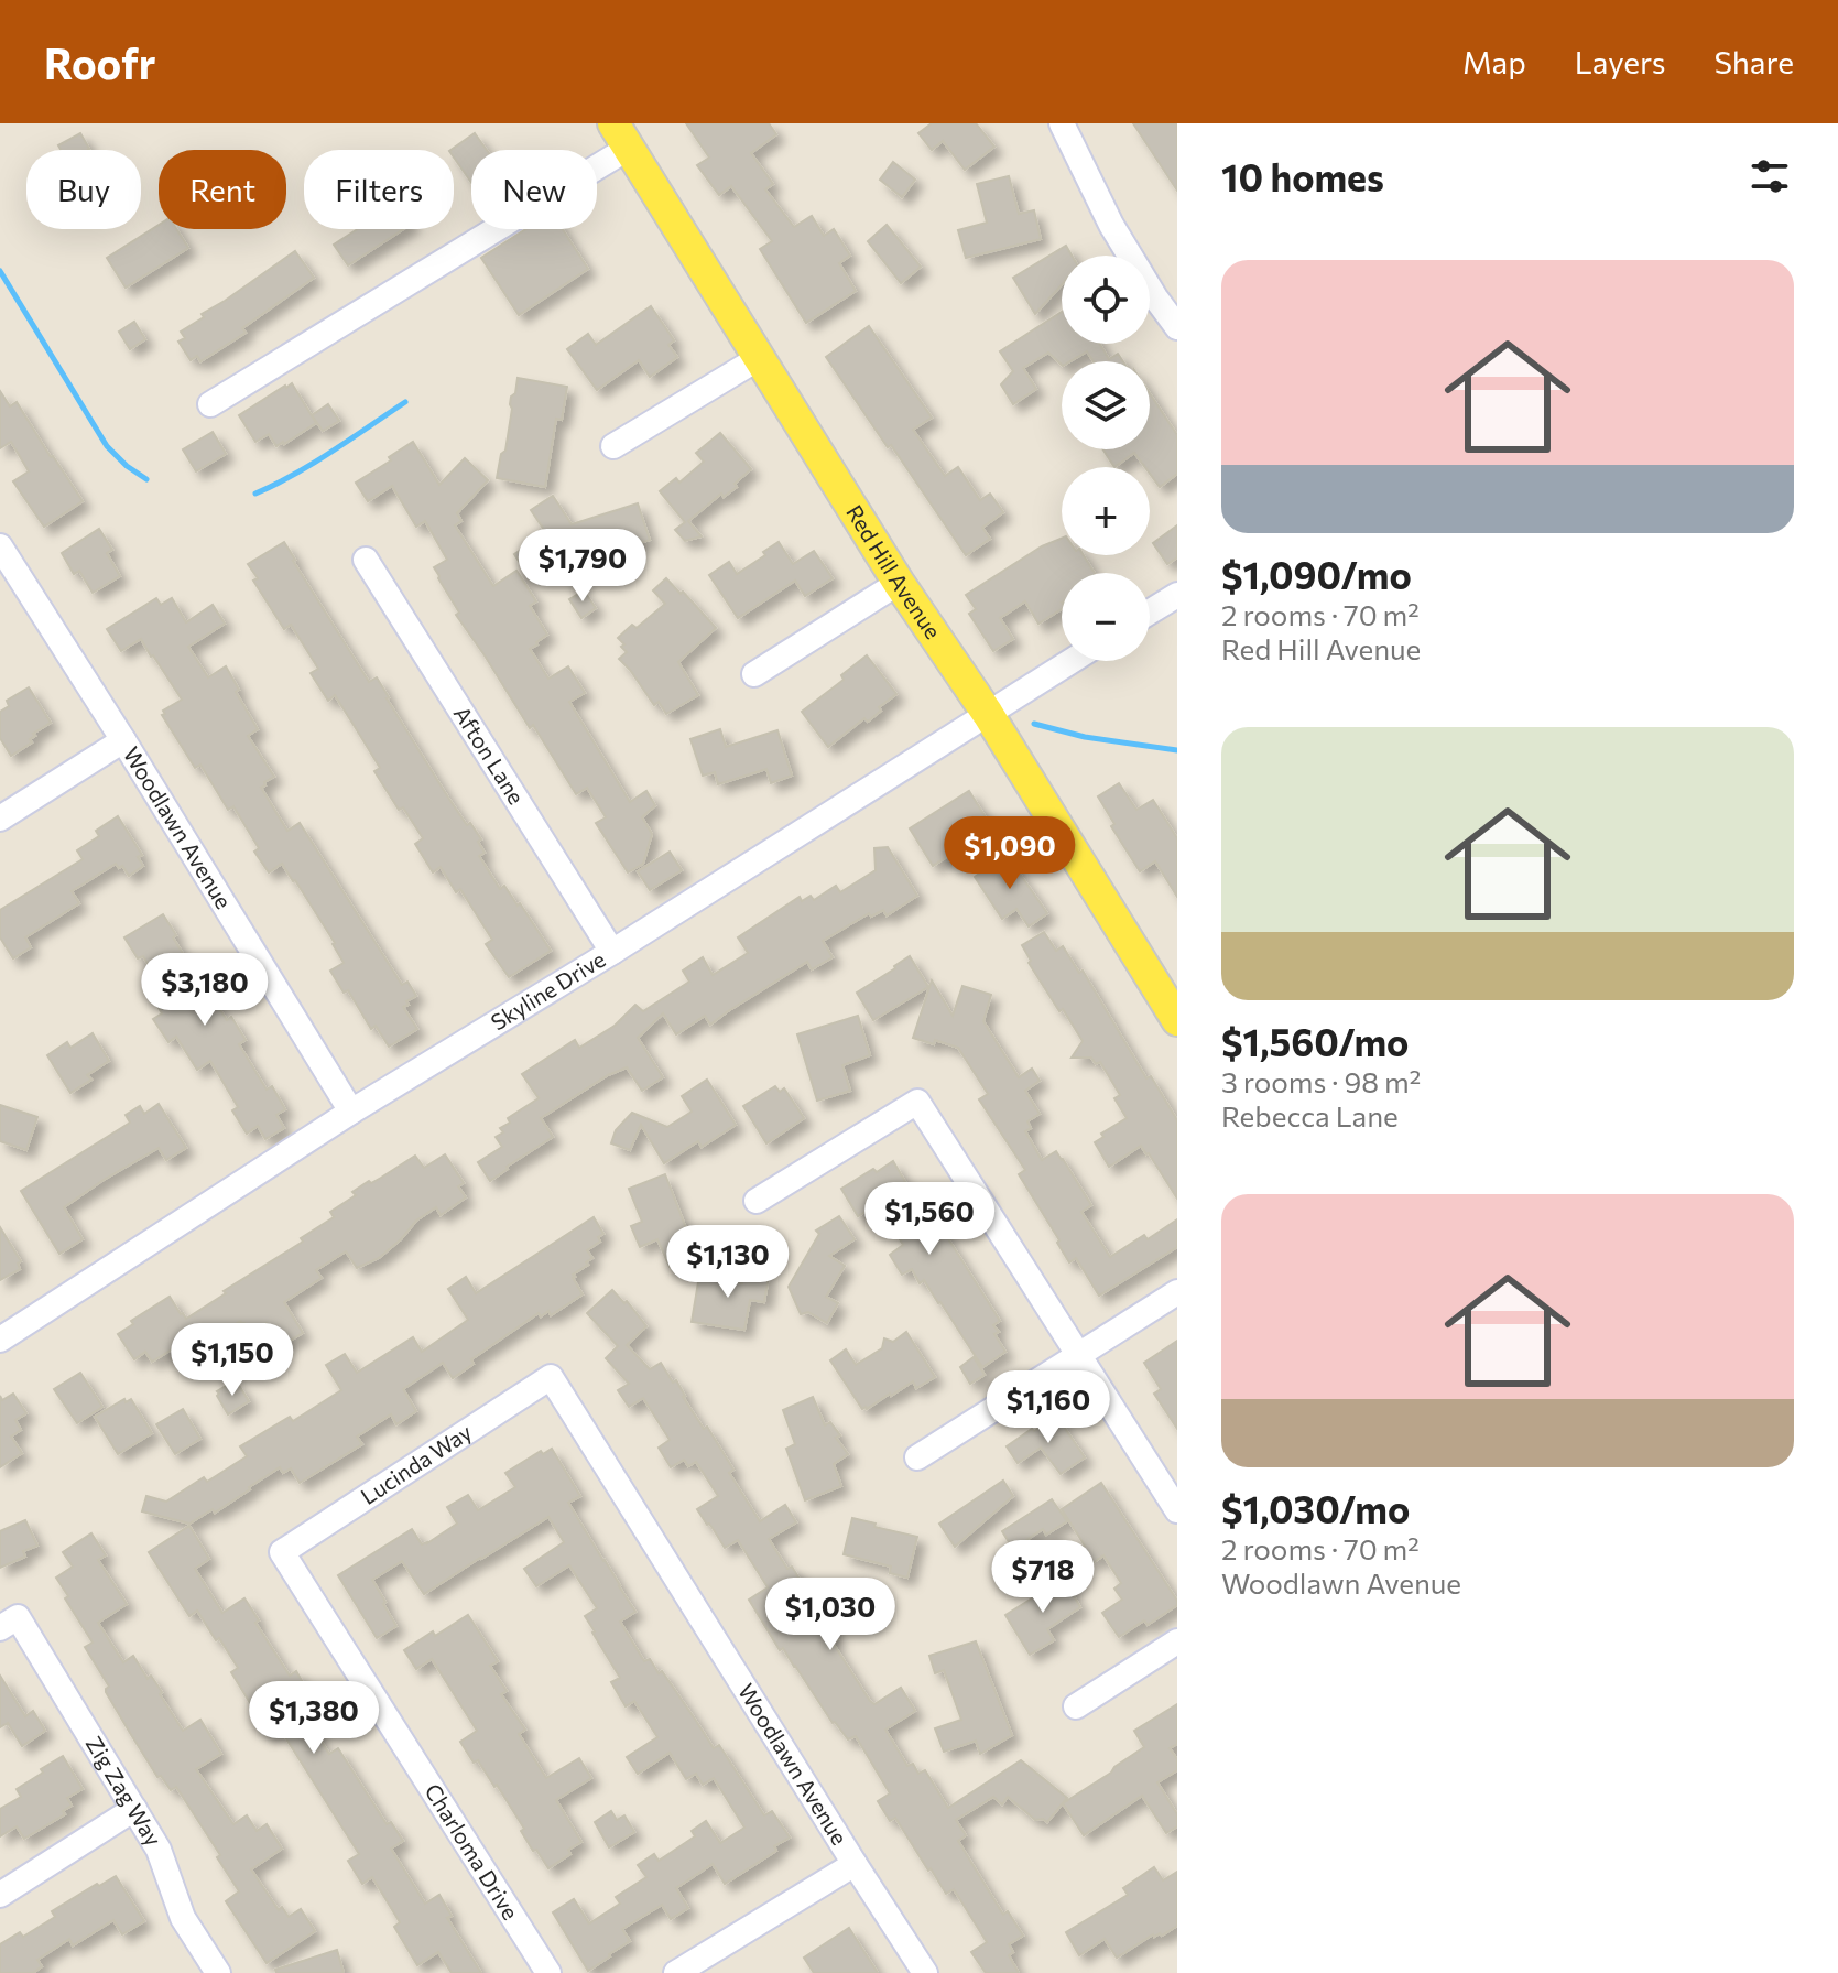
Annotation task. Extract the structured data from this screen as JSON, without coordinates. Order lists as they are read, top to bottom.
{
  "streets": {
    "main road": ["Red Hill Avenue"],
    "street": [
      "Afton Lane",
      "Woodlawn Avenue",
      "Skyline Drive",
      "Lucinda Way",
      "Zig Zag Way",
      "Charloma Drive"
    ]
  },
  "crossings": [
    ["Red Hill Avenue", "Skyline Drive"],
    ["Afton Lane", "Skyline Drive"],
    ["Woodlawn Avenue", "Skyline Drive"],
    ["Woodlawn Avenue", "Lucinda Way"],
    ["Lucinda Way", "Charloma Drive"]
  ],
  "page": {
    "header": "Roofr",
    "nav": ["Map", "Layers", "Share"],
    "heading": "10 homes",
    "chip": [
      "Buy",
      "Rent",
      "Filters",
      "New"
    ],
    "list": [
      {
        "name": "$1,090/mo",
        "note": "2 rooms · 70 m² · Red Hill Avenue"
      },
      {
        "name": "$1,560/mo",
        "note": "3 rooms · 98 m² · Rebecca Lane"
      },
      {
        "name": "$1,030/mo",
        "note": "2 rooms · 70 m² · Woodlawn Avenue"
      }
    ],
    "map_buttons": ["+", "−"],
    "price": [
      "$1,790",
      "$1,090",
      "$3,180",
      "$1,560",
      "$1,130",
      "$1,150",
      "$1,160",
      "$718",
      "$1,030",
      "$1,380"
    ]
  }
}
